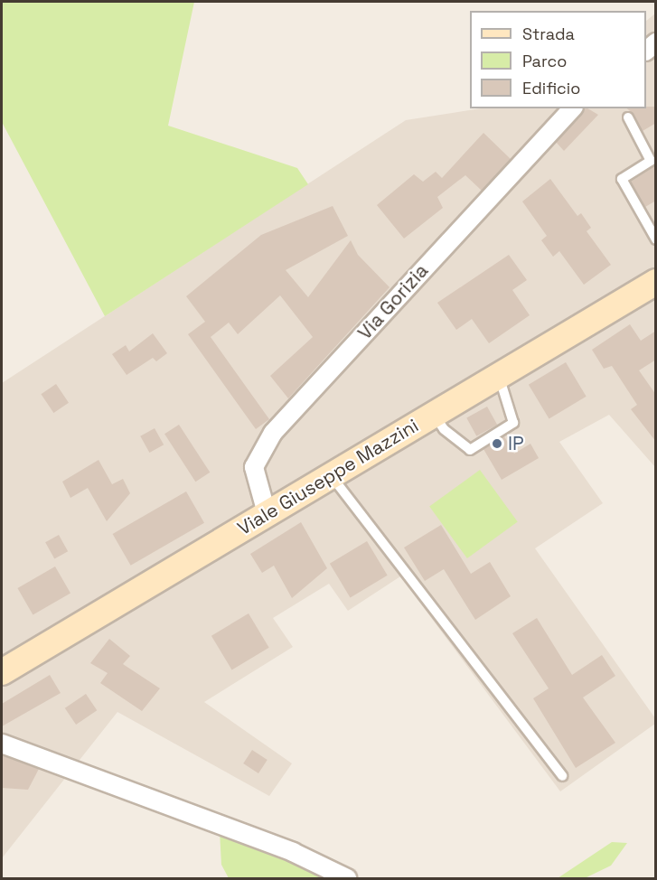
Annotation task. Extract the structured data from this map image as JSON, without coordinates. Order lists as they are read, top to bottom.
{
  "streets": {
    "main road": ["Viale Giuseppe Mazzini"],
    "street": ["Via Gorizia"]
  },
  "crossings": [
    ["Via Gorizia", "Viale Giuseppe Mazzini"]
  ],
  "places": ["IP"],
  "legend": ["Strada", "Parco", "Edificio"]
}
